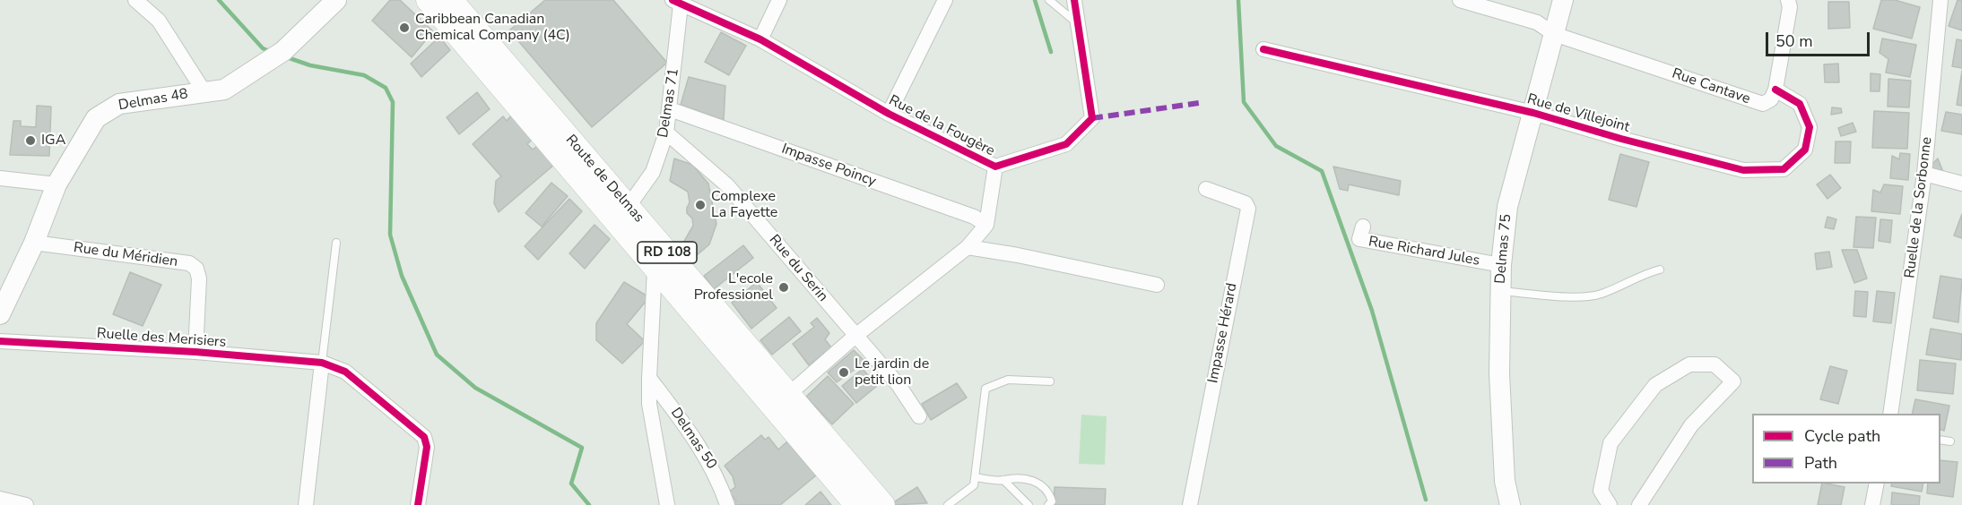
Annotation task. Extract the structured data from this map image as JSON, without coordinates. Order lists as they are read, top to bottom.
{
  "streets": {
    "main road": ["Route de Delmas", "RD 108"],
    "street": [
      "Rue Cantave",
      "Delmas 48",
      "Delmas 71",
      "Rue de Villejoint",
      "Rue de la Fougère",
      "Impasse Poincy",
      "Ruelle de la Sorbonne",
      "Delmas 75",
      "Rue Richard Jules",
      "Rue du Méridien",
      "Rue du Serin",
      "Impasse Hérard",
      "Ruelle des Merisiers",
      "Delmas 50"
    ]
  },
  "crossings": [
    ["Rue Cantave", "Rue de Villejoint"],
    ["Rue Cantave", "Delmas 75"],
    ["Delmas 48", "Rue du Méridien"],
    ["Delmas 71", "Rue de la Fougère"],
    ["Delmas 71", "Impasse Poincy"],
    ["Delmas 71", "Route de Delmas"],
    ["Delmas 71", "Rue du Serin"],
    ["Rue de Villejoint", "Delmas 75"],
    ["Route de Delmas", "Delmas 50"],
    ["Delmas 75", "Rue Richard Jules"],
    ["Rue du Méridien", "Ruelle des Merisiers"]
  ],
  "places": [
    "Caribbean Canadian Chemical Company (4C)",
    "IGA",
    "Complexe La Fayette",
    "L'ecole Professionel",
    "Le jardin de petit lion"
  ],
  "legend": ["Cycle path", "Path"],
  "scale_bar": "50 m"
}
